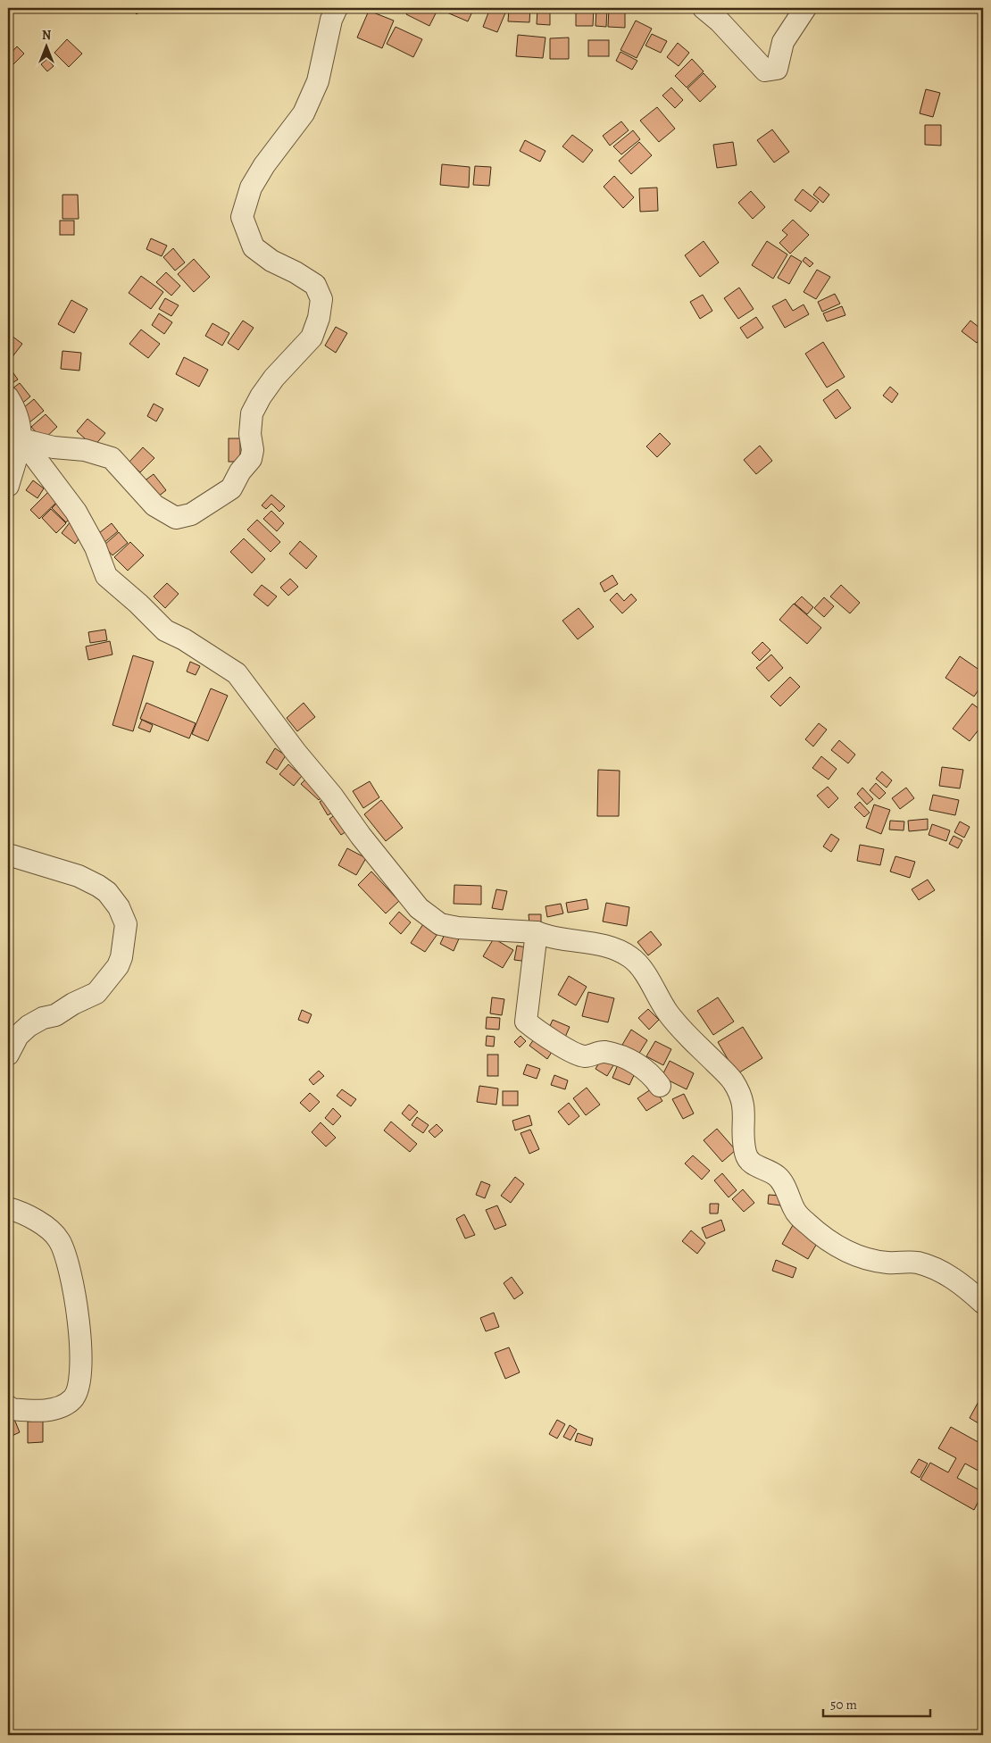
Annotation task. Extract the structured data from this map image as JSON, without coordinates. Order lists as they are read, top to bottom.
{
  "scale_bar": "50 m",
  "north": "top"
}
